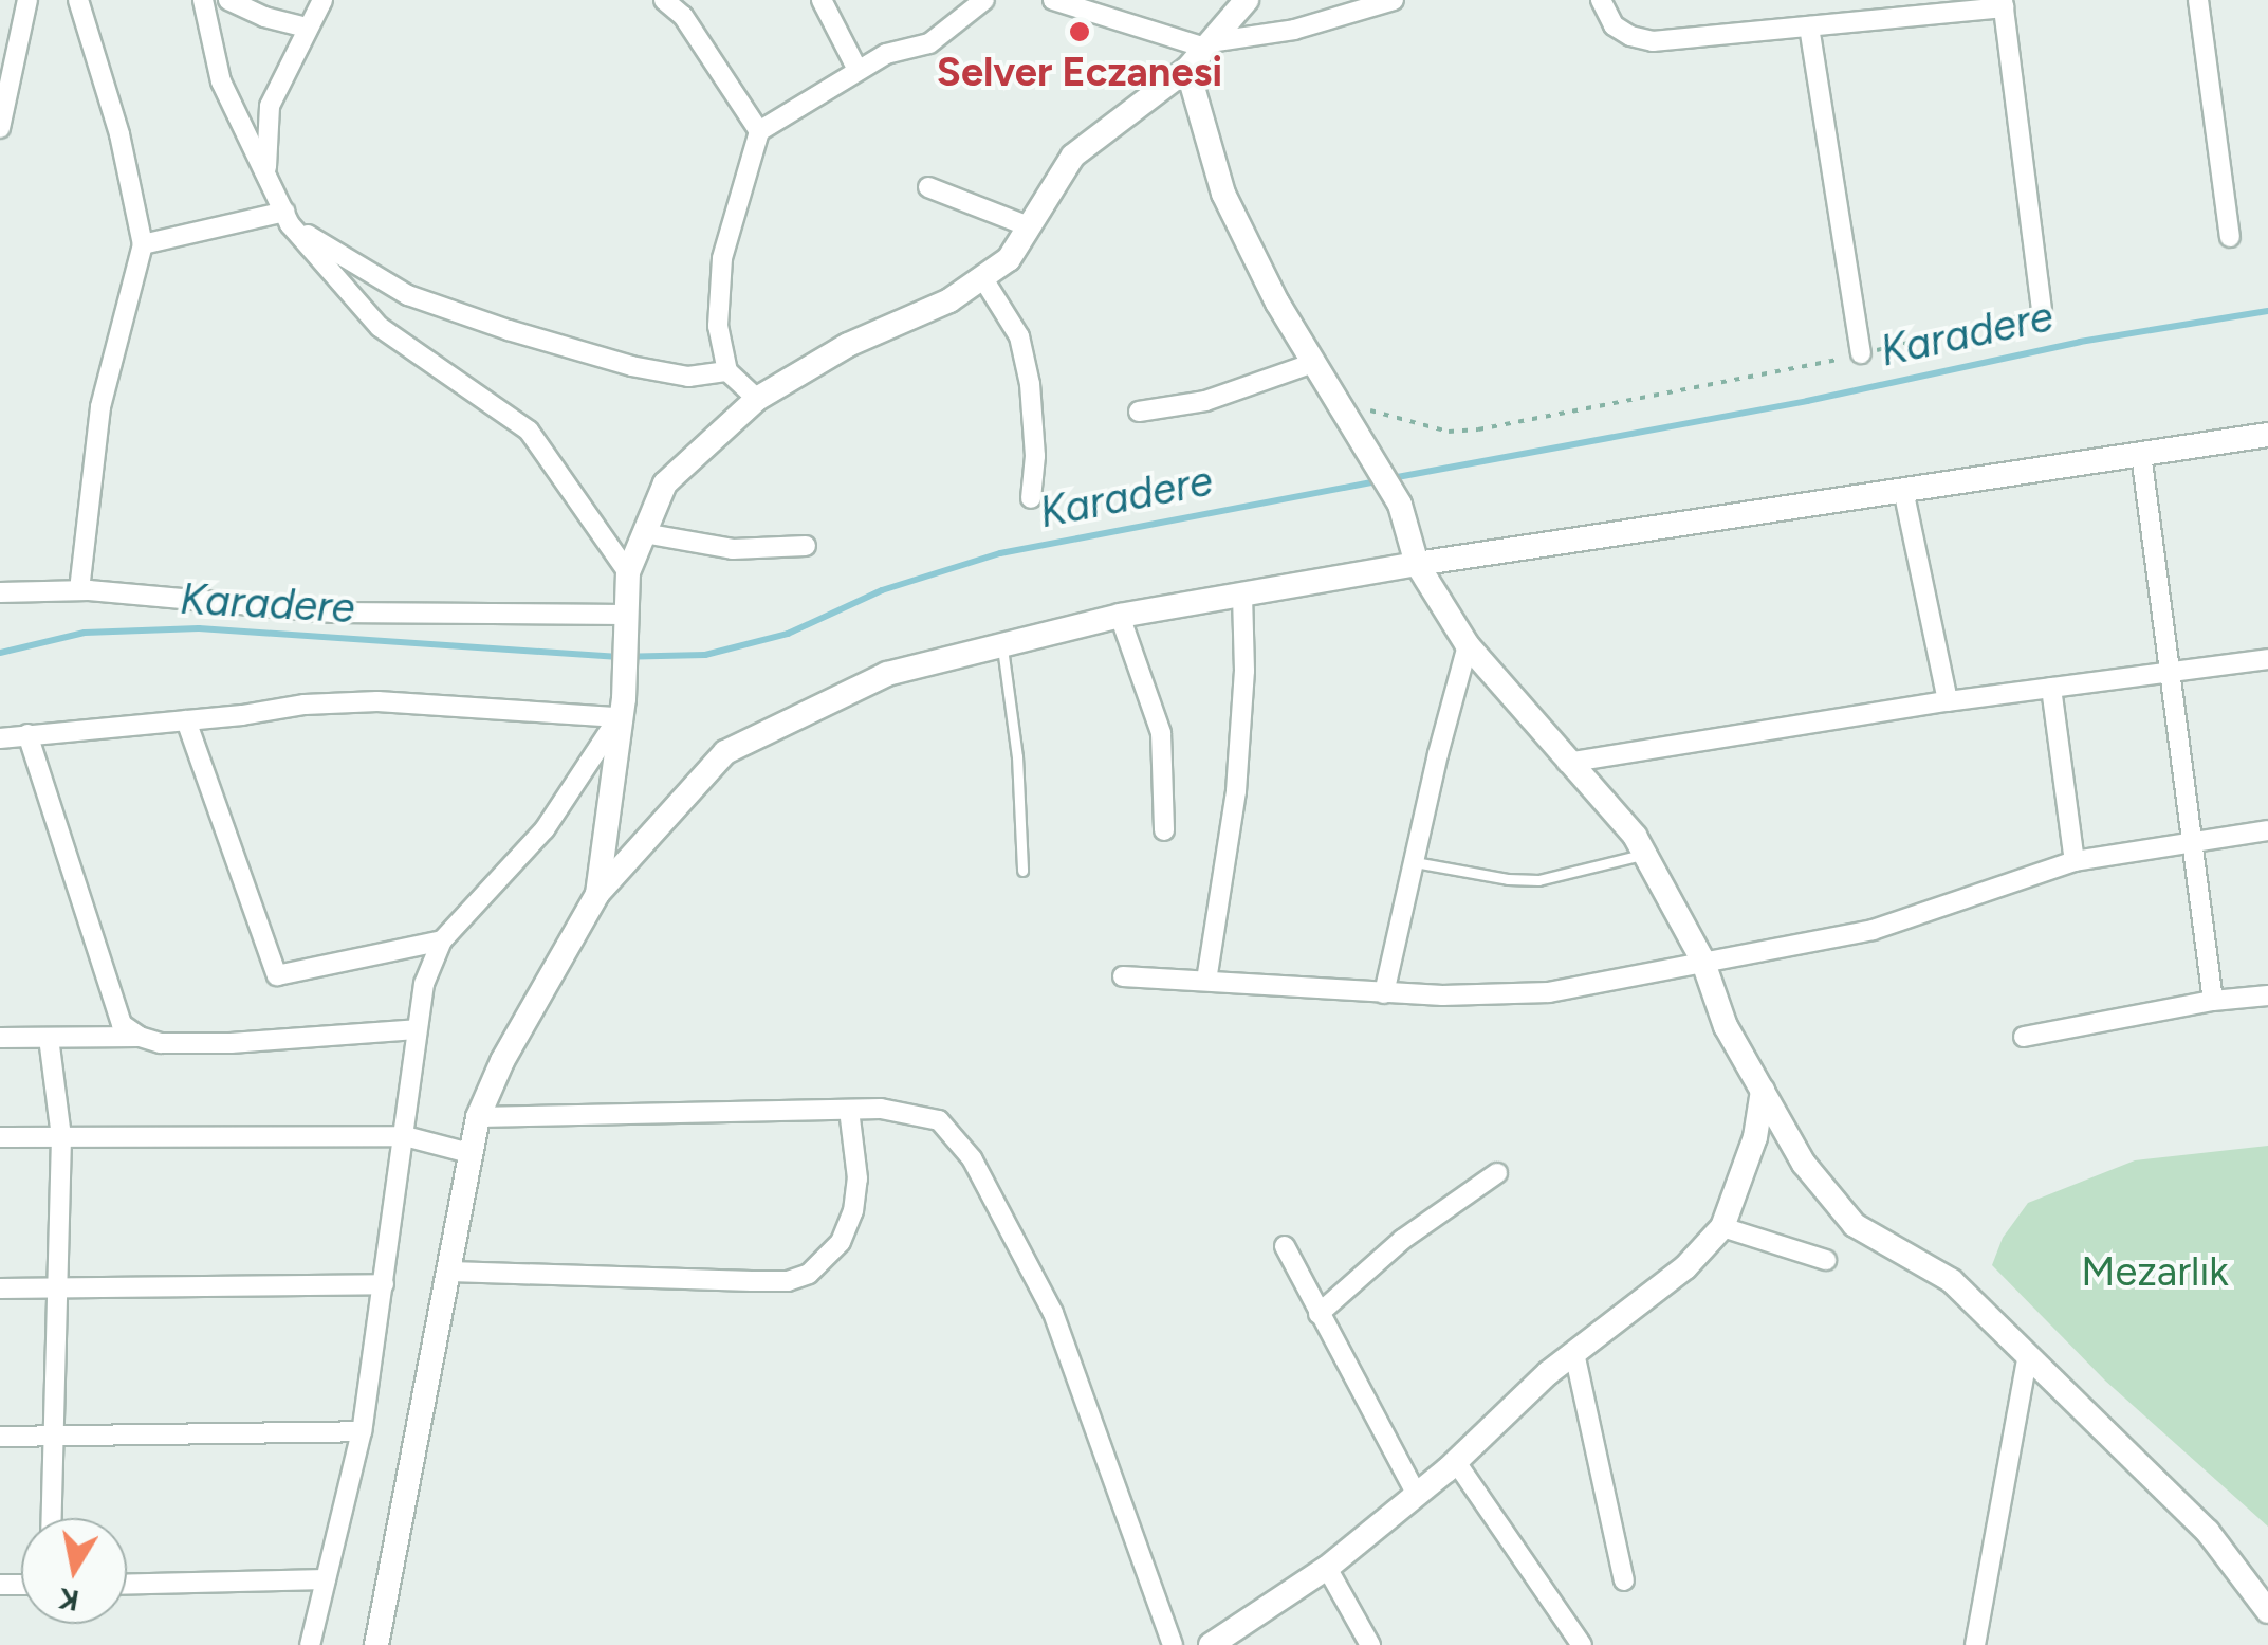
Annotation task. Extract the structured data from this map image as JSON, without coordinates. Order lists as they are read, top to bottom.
{
  "water": ["Karadere"],
  "parks": ["Mezarlık"],
  "places": ["Selver Eczanesi"],
  "north": "bottom"
}
